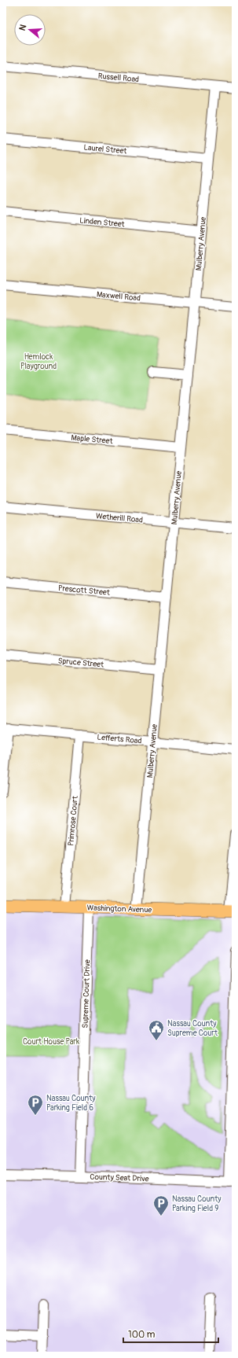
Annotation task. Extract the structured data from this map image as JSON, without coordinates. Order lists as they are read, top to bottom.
{
  "streets": {
    "main road": ["Washington Avenue"],
    "street": [
      "Russell Road",
      "Laurel Street",
      "Linden Street",
      "Mulberry Avenue",
      "Maxwell Road",
      "Maple Street",
      "Wetherill Road",
      "Prescott Street",
      "Spruce Street",
      "Lefferts Road",
      "Primrose Court",
      "Supreme Court Drive",
      "County Seat Drive"
    ]
  },
  "crossings": [
    ["Russell Road", "Mulberry Avenue"],
    ["Laurel Street", "Mulberry Avenue"],
    ["Linden Street", "Mulberry Avenue"],
    ["Mulberry Avenue", "Maxwell Road"],
    ["Mulberry Avenue", "Maple Street"],
    ["Mulberry Avenue", "Wetherill Road"],
    ["Mulberry Avenue", "Prescott Street"],
    ["Mulberry Avenue", "Spruce Street"],
    ["Mulberry Avenue", "Lefferts Road"],
    ["Mulberry Avenue", "Washington Avenue"],
    ["Lefferts Road", "Primrose Court"],
    ["Primrose Court", "Washington Avenue"],
    ["Washington Avenue", "Supreme Court Drive"],
    ["Supreme Court Drive", "County Seat Drive"]
  ],
  "parks": ["Hemlock Playground", "Court House Park"],
  "places": {
    "public building": ["Nassau County Supreme Court"],
    "parking": ["Nassau County Parking Field 6", "Nassau County Parking Field 9"]
  },
  "scale_bar": "100 m",
  "north": "left"
}
